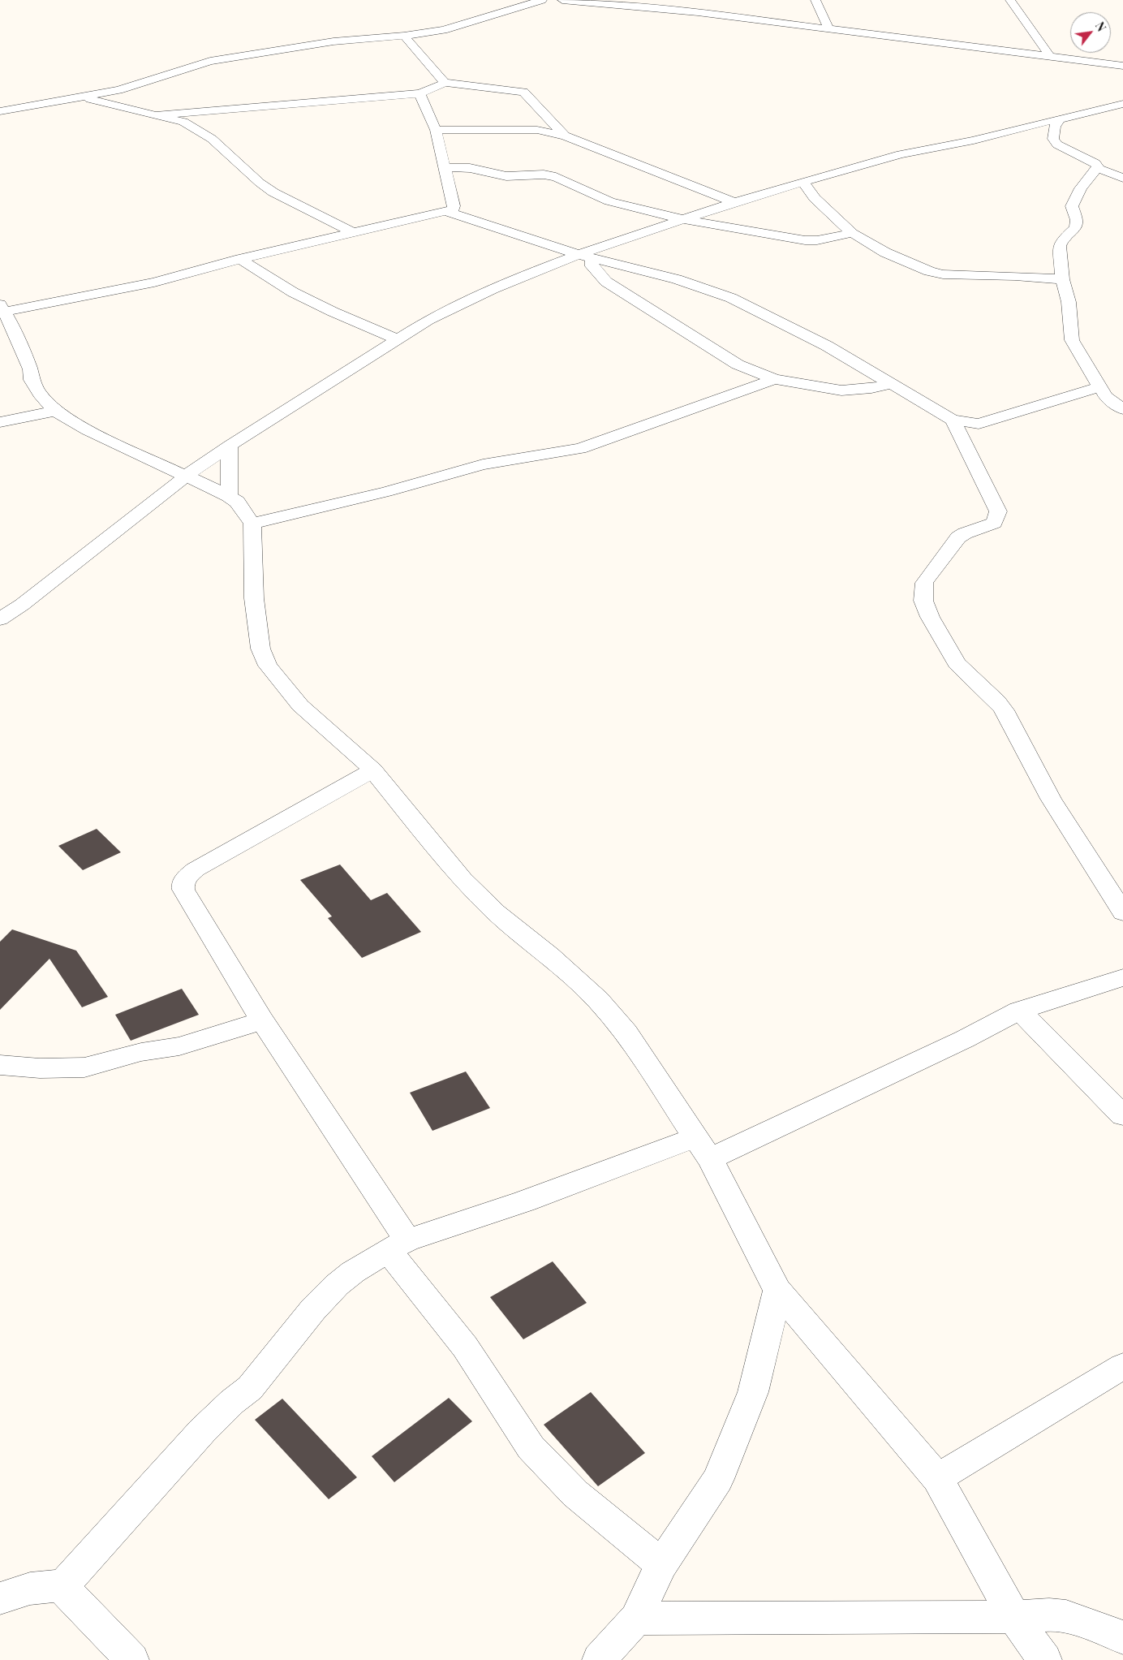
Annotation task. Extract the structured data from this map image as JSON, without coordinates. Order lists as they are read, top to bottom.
{
  "north": "top right"
}
